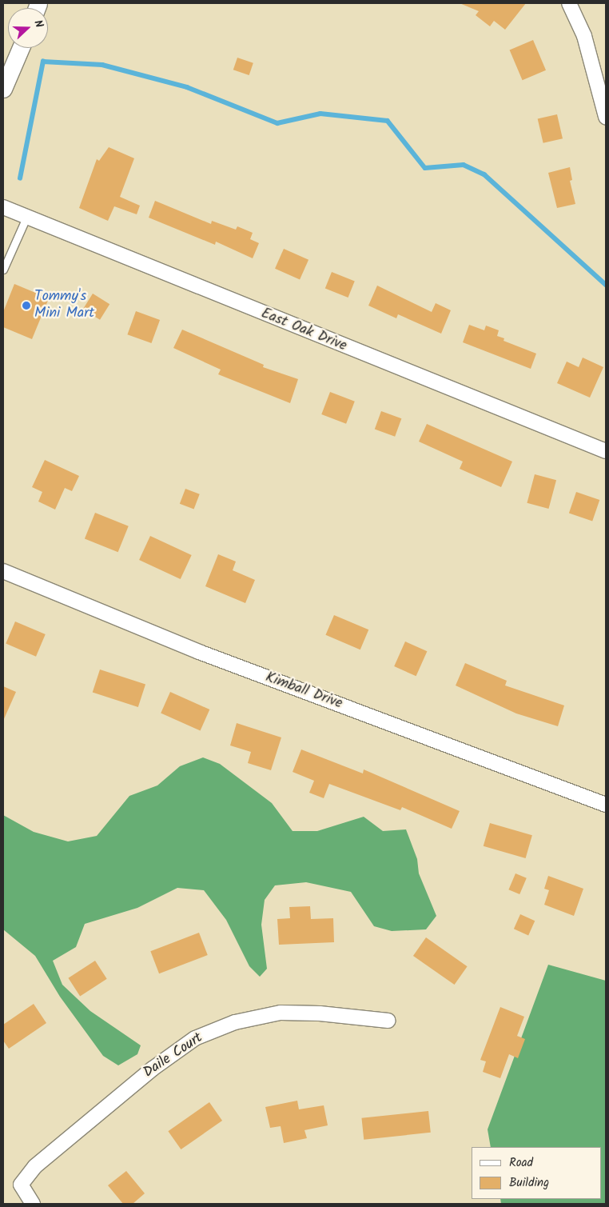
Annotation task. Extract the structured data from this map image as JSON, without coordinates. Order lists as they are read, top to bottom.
{
  "streets": {
    "street": ["East Oak Drive", "Kimball Drive", "Daile Court"]
  },
  "places": ["Tommy's Mini Mart"],
  "legend": ["Road", "Building"],
  "north": "right"
}
